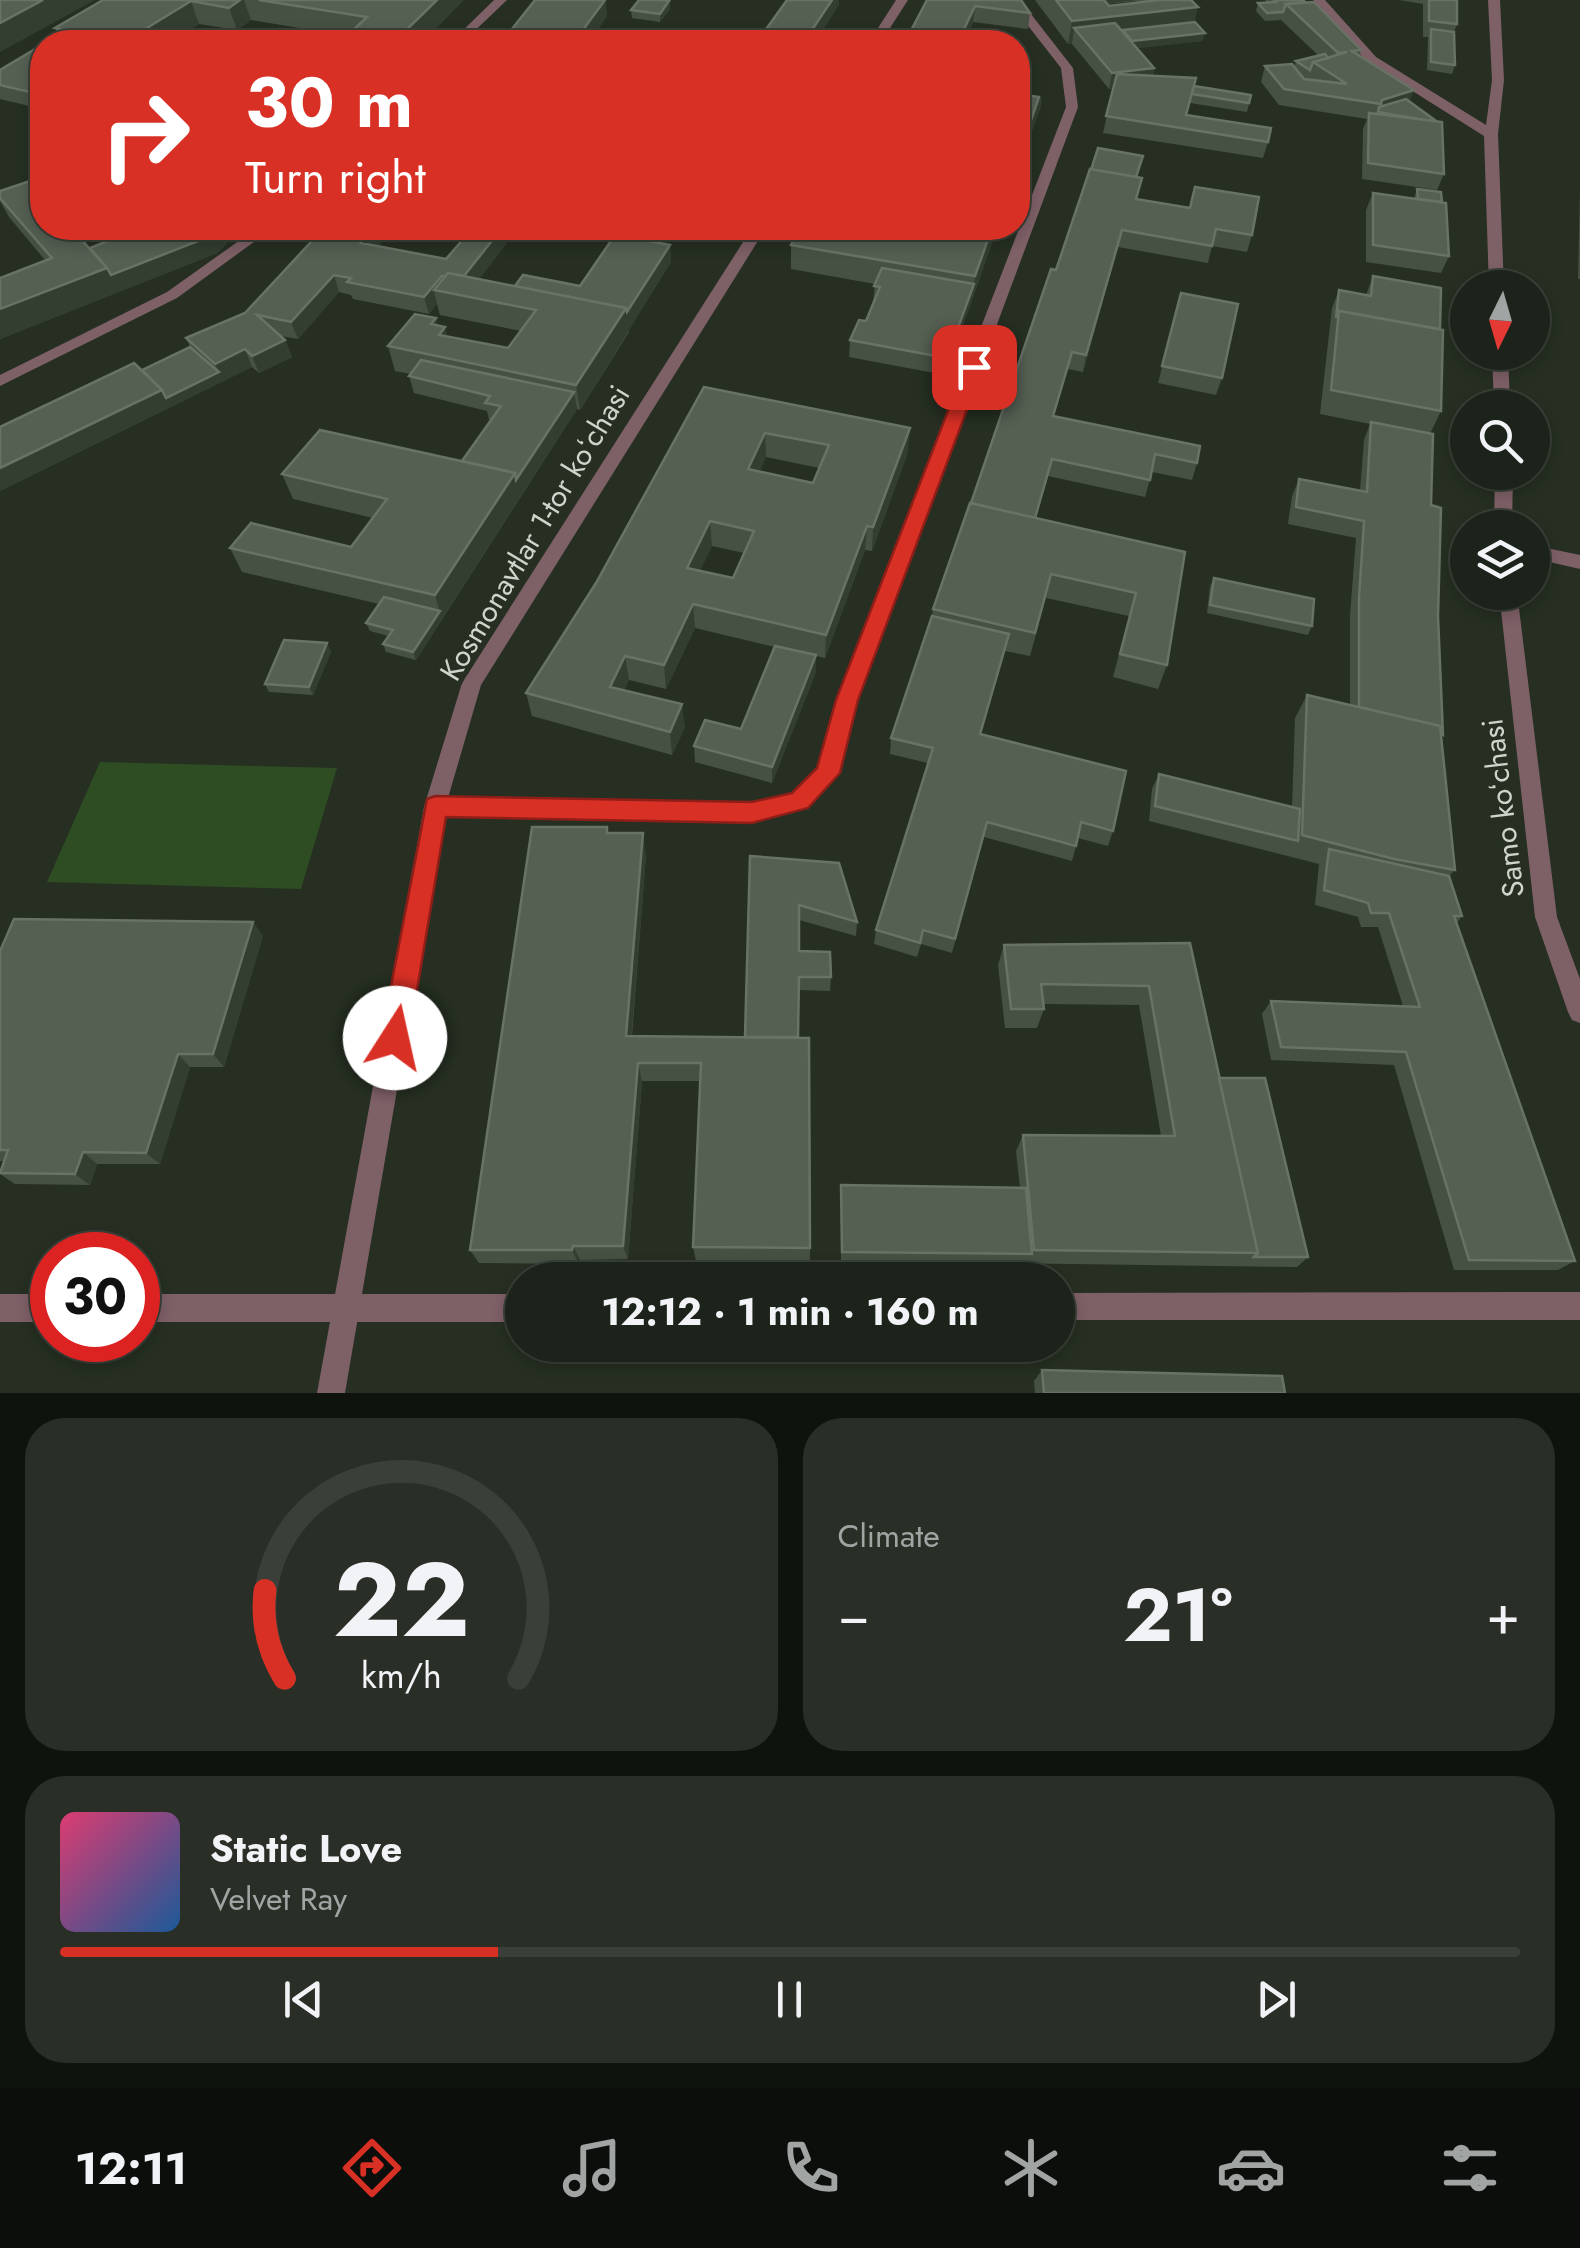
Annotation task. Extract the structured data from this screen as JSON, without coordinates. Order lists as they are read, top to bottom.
{
  "streets": {
    "street": ["Kosmonavtlar 1-tor koʻchasi", "Samo koʻchasi"]
  },
  "north": "bottom",
  "page": {
    "turn": ["30 m", "Turn right"],
    "limit": "30",
    "trip": "12:12 · 1 min · 160 m",
    "tile": "Climate",
    "heat": ["−", "21°", "+"],
    "song": ["Static Love", "Velvet Ray"],
    "tabs": "12:11",
    "gauge": ["22", "km/h"]
  }
}
